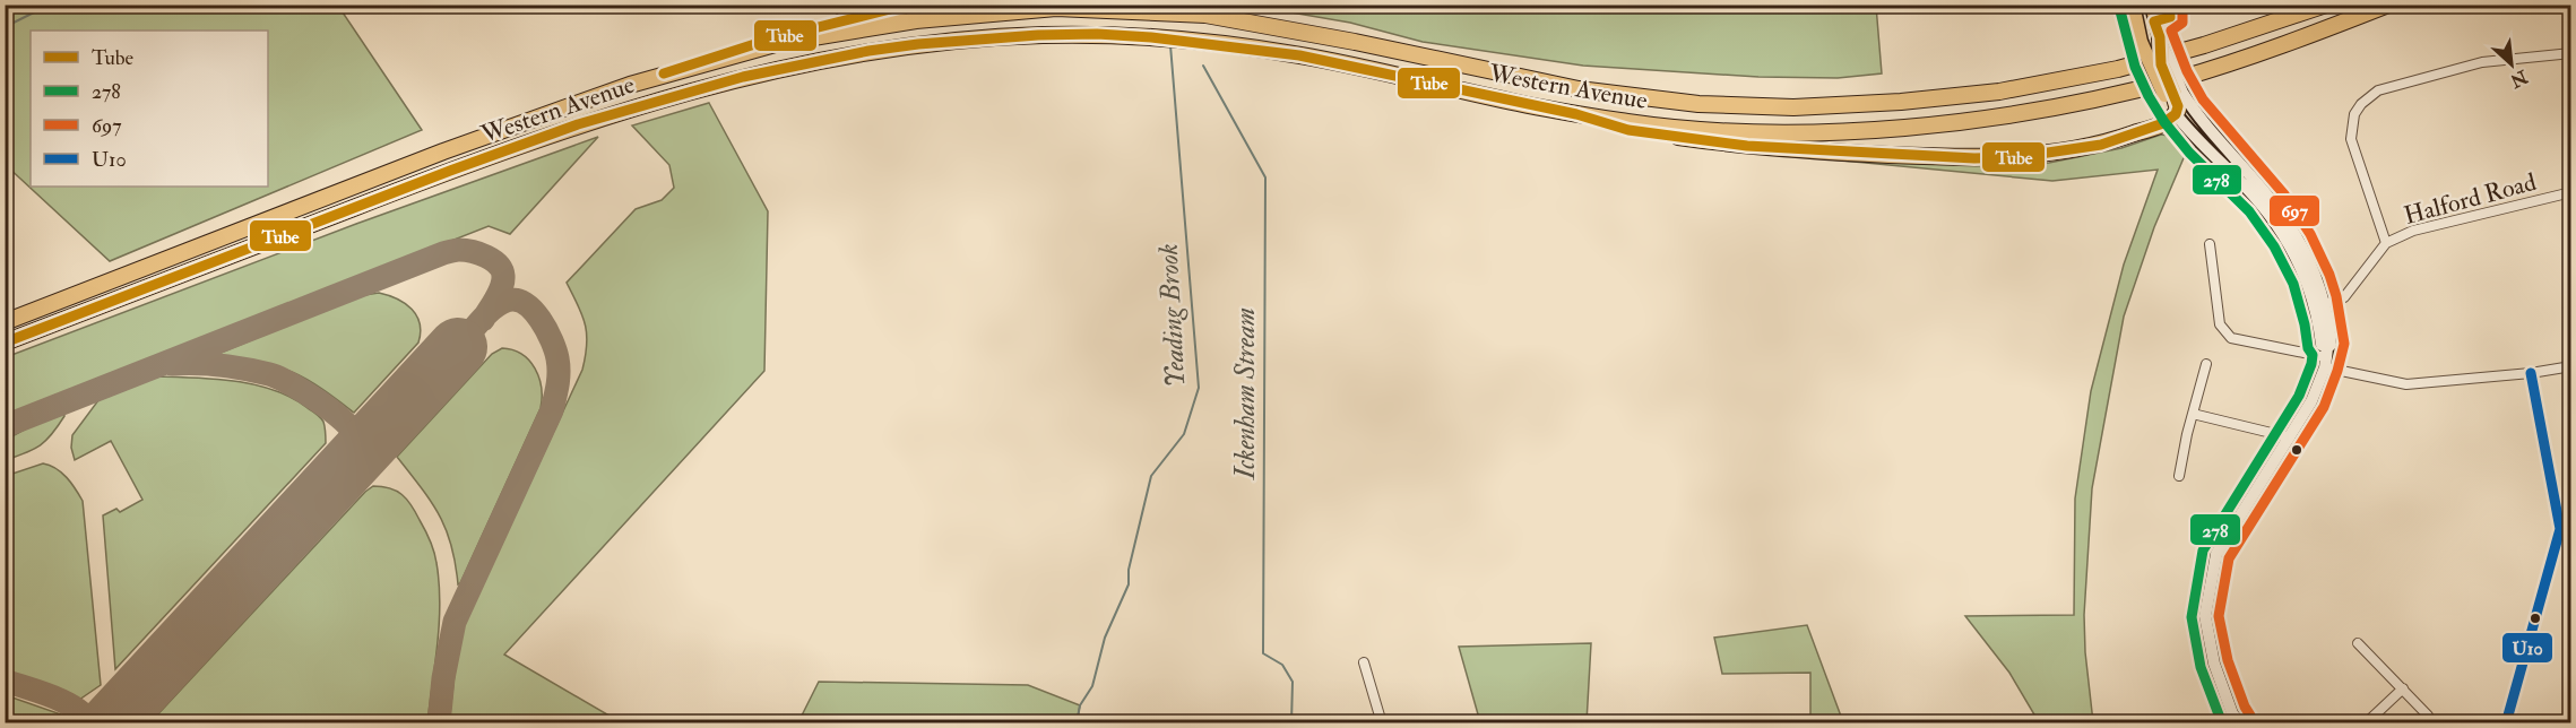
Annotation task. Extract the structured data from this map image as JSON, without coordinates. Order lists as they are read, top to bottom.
{
  "streets": {
    "highway": ["Western Avenue"],
    "street": ["Halford Road"]
  },
  "water": ["Yeading Brook", "Ickenham Stream"],
  "lines": [
    "transit line Tube",
    "transit line 697",
    "transit line 278",
    "transit line U10"
  ],
  "legend": [
    "Tube",
    "278",
    "697",
    "U10"
  ],
  "north": "bottom right"
}
